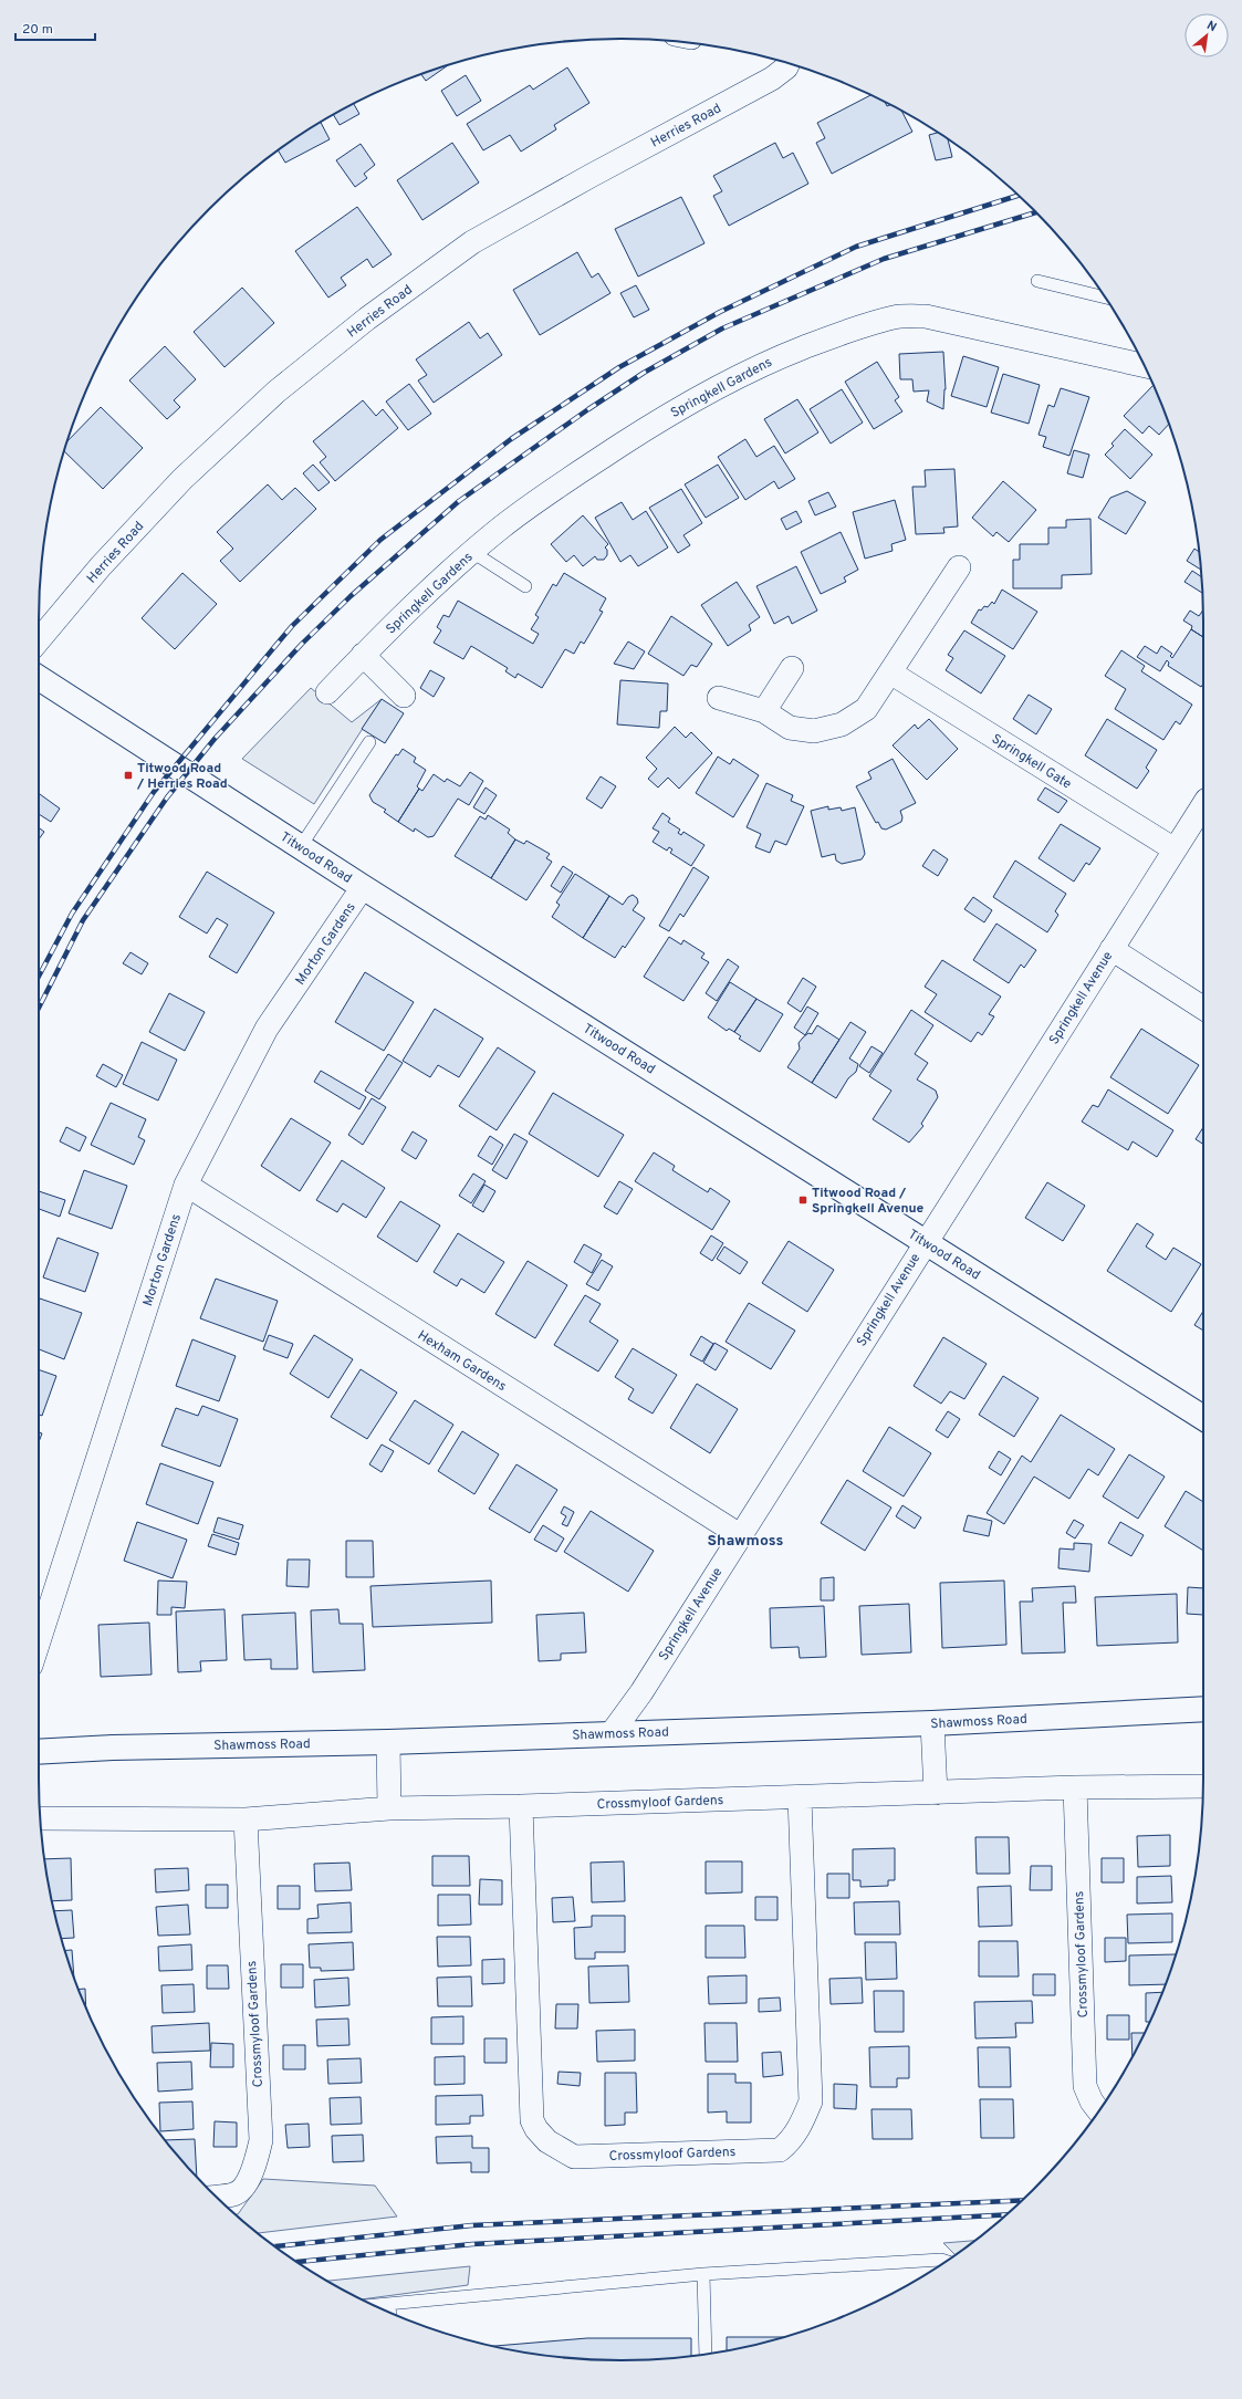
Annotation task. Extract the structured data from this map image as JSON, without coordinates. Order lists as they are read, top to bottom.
{
  "streets": {
    "main road": ["Titwood Road", "Shawmoss Road"],
    "street": [
      "Herries Road",
      "Springkell Gardens",
      "Springkell Gate",
      "Morton Gardens",
      "Springkell Avenue",
      "Hexham Gardens",
      "Crossmyloof Gardens"
    ]
  },
  "crossings": [
    ["Springkell Gate", "Springkell Avenue"],
    ["Titwood Road", "Morton Gardens"],
    ["Titwood Road", "Springkell Avenue"],
    ["Morton Gardens", "Hexham Gardens"],
    ["Springkell Avenue", "Hexham Gardens"],
    ["Springkell Avenue", "Shawmoss Road"]
  ],
  "districts": ["Shawmoss"],
  "places": {
    "transit": ["Titwood Road / Herries Road", "Titwood Road / Springkell Avenue"]
  },
  "scale_bar": "20 m",
  "north": "top right"
}
